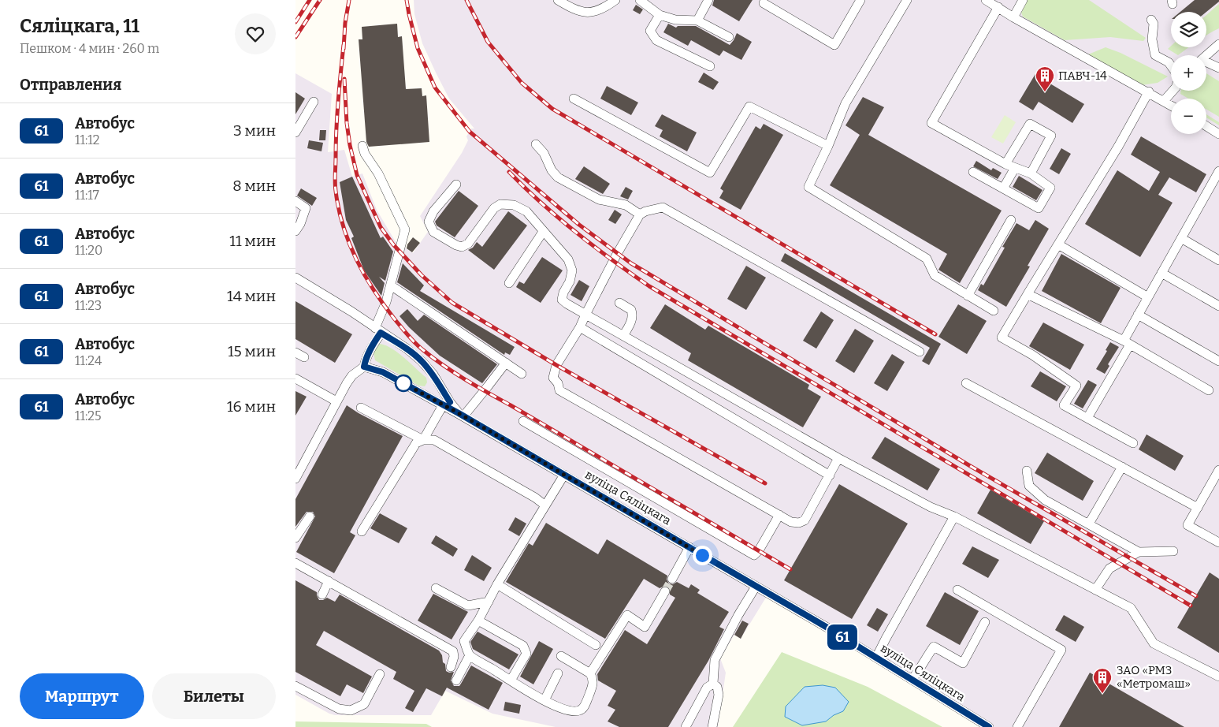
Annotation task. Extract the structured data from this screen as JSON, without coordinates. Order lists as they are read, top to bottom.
{
  "streets": {
    "street": ["вуліца Сяліцкага"]
  },
  "places": {
    "building": ["ПАВЧ-14", "ЗАО «РМЗ «Метромаш»"]
  },
  "lines": ["bus line 61"],
  "page": {
    "heading": [
      ["Сяліцкага, 11", "Пешком · 4 мин · 260 m"],
      "Отправления"
    ],
    "on_map": "61",
    "map_buttons": ["+", "−"],
    "list": [
      {
        "mark": "61",
        "name": "Автобус",
        "note": "11:12",
        "value": "3 мин"
      },
      {
        "mark": "61",
        "name": "Автобус",
        "note": "11:17",
        "value": "8 мин"
      },
      {
        "mark": "61",
        "name": "Автобус",
        "note": "11:20",
        "value": "11 мин"
      },
      {
        "mark": "61",
        "name": "Автобус",
        "note": "11:23",
        "value": "14 мин"
      },
      {
        "mark": "61",
        "name": "Автобус",
        "note": "11:24",
        "value": "15 мин"
      },
      {
        "mark": "61",
        "name": "Автобус",
        "note": "11:25",
        "value": "16 мин"
      }
    ],
    "buttons": ["Маршрут", "Билеты"]
  }
}
